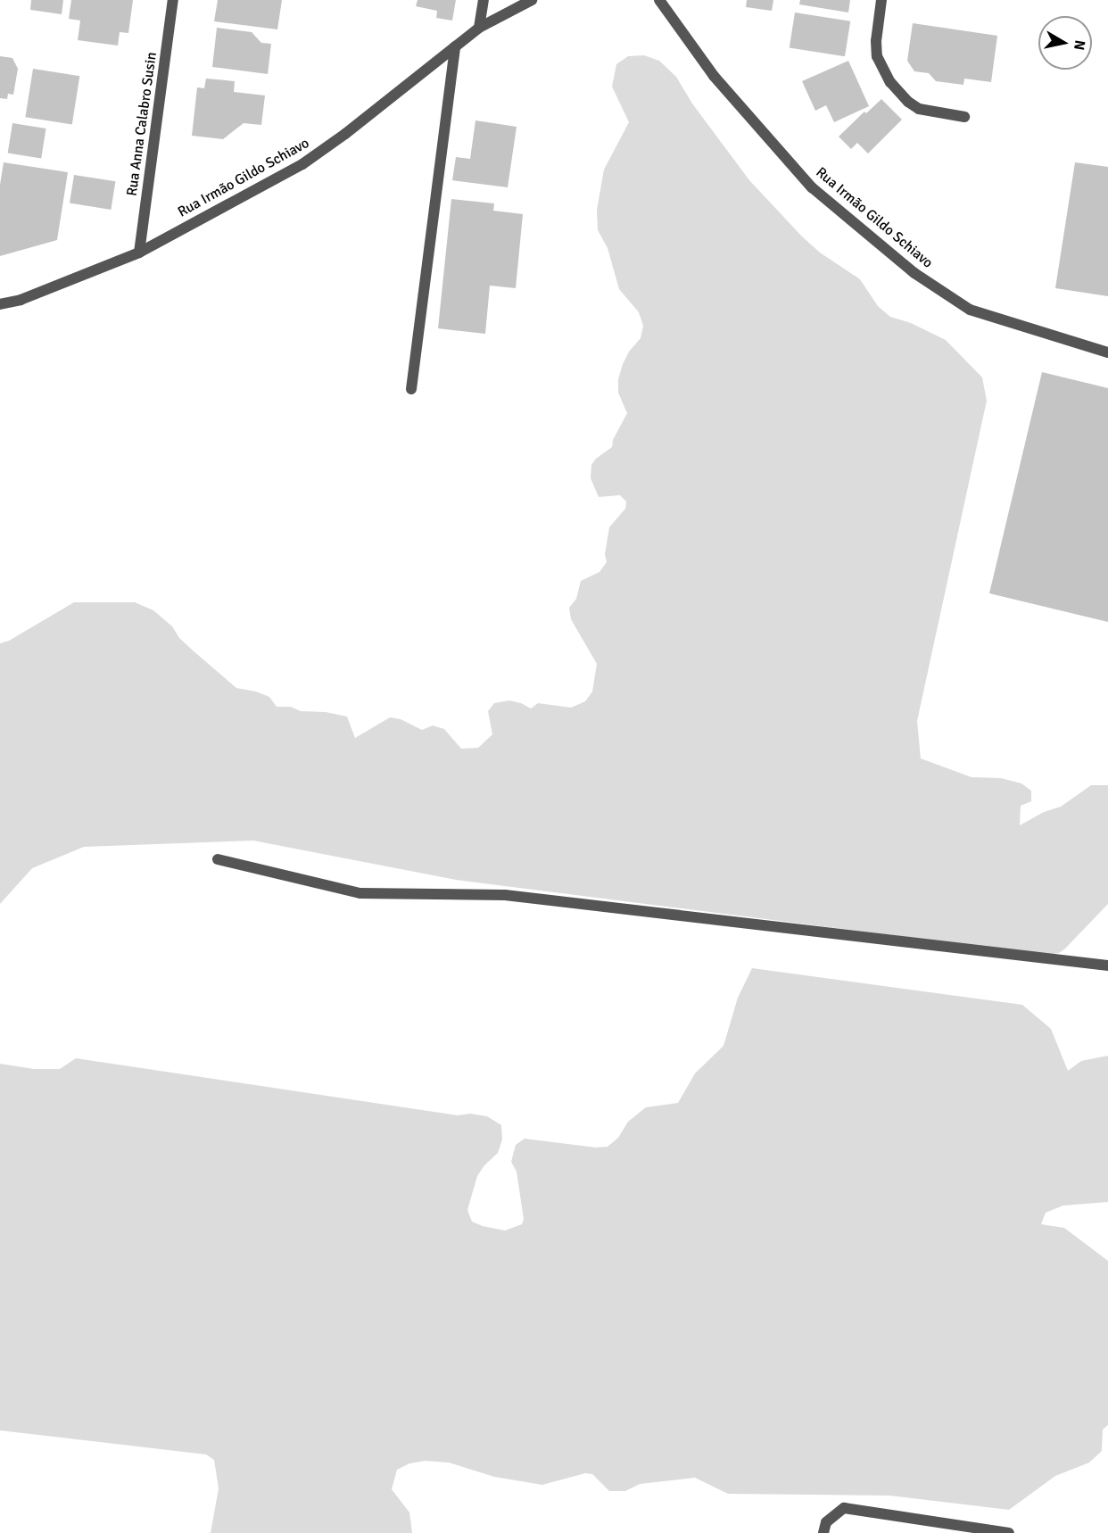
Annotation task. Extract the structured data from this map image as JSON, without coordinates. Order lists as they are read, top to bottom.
{
  "streets": {
    "street": ["Rua Anna Calabro Susin", "Rua Irmão Gildo Schiavo"]
  },
  "crossings": [
    ["Rua Anna Calabro Susin", "Rua Irmão Gildo Schiavo"]
  ],
  "north": "right"
}
